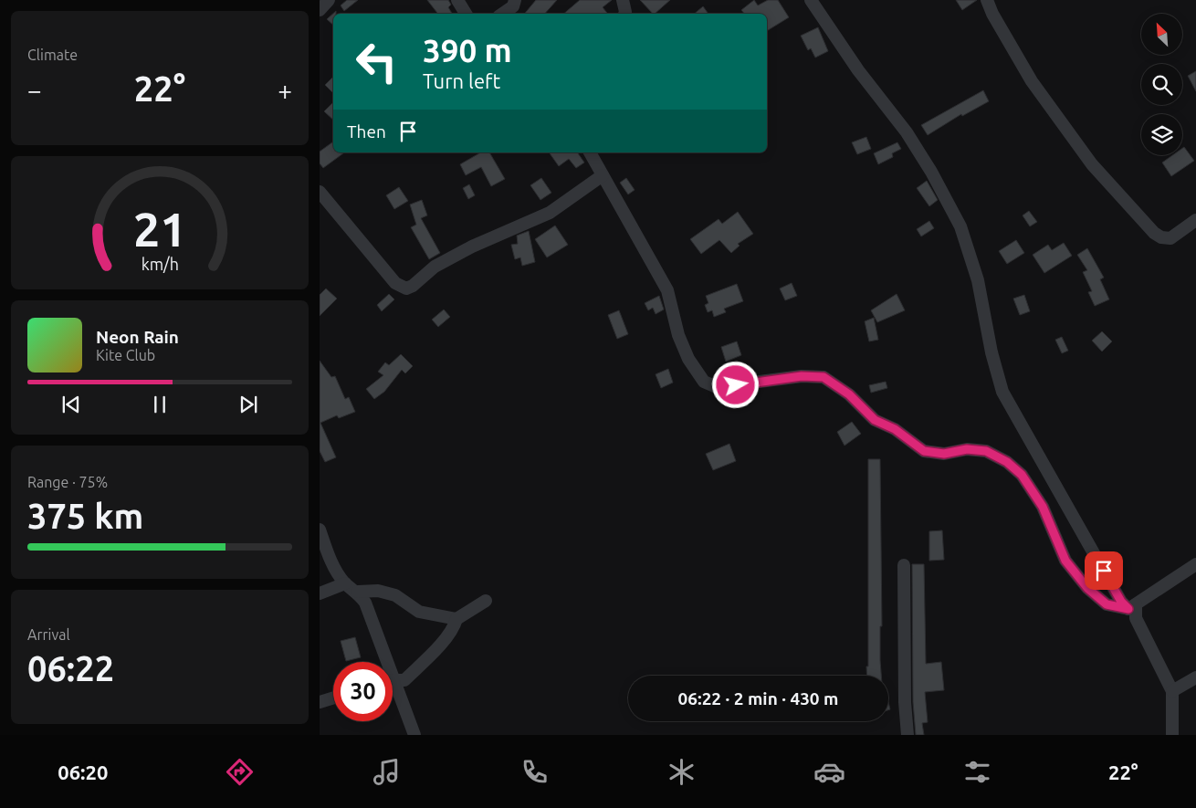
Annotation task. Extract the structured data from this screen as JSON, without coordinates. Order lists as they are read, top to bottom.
{
  "north": "top left",
  "page": {
    "tile": [
      "Climate",
      ["Range · 75%", "375 km"],
      ["Arrival", "06:22"]
    ],
    "turn": ["390 m", "Turn left"],
    "heat": ["−", "22°", "+"],
    "then": "Then",
    "song": ["Neon Rain", "Kite Club"],
    "limit": "30",
    "trip": "06:22 · 2 min · 430 m",
    "tabs": ["06:20", "22°"],
    "gauge": ["21", "km/h"]
  }
}
